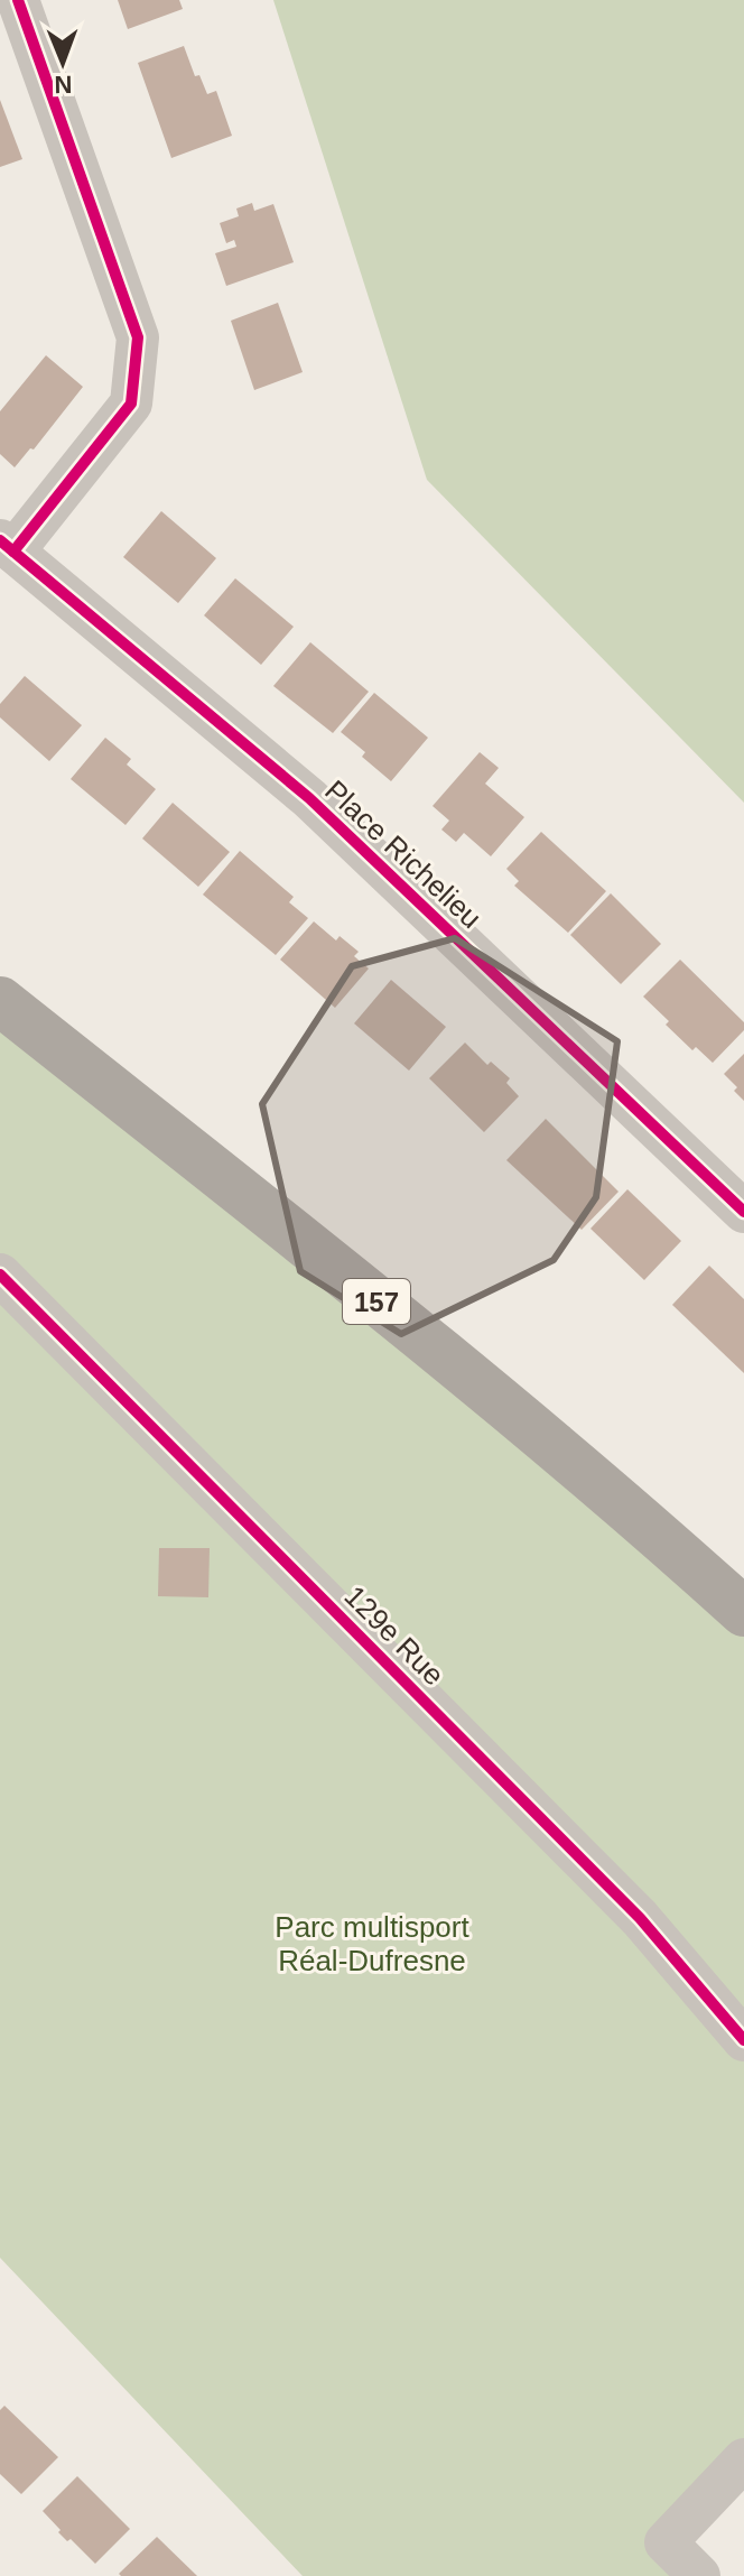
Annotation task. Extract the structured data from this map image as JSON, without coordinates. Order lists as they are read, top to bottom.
{
  "streets": {
    "main road": ["157"],
    "street": ["Place Richelieu", "129e Rue"]
  },
  "parks": ["Parc multisport Réal-Dufresne"],
  "north": "bottom"
}
